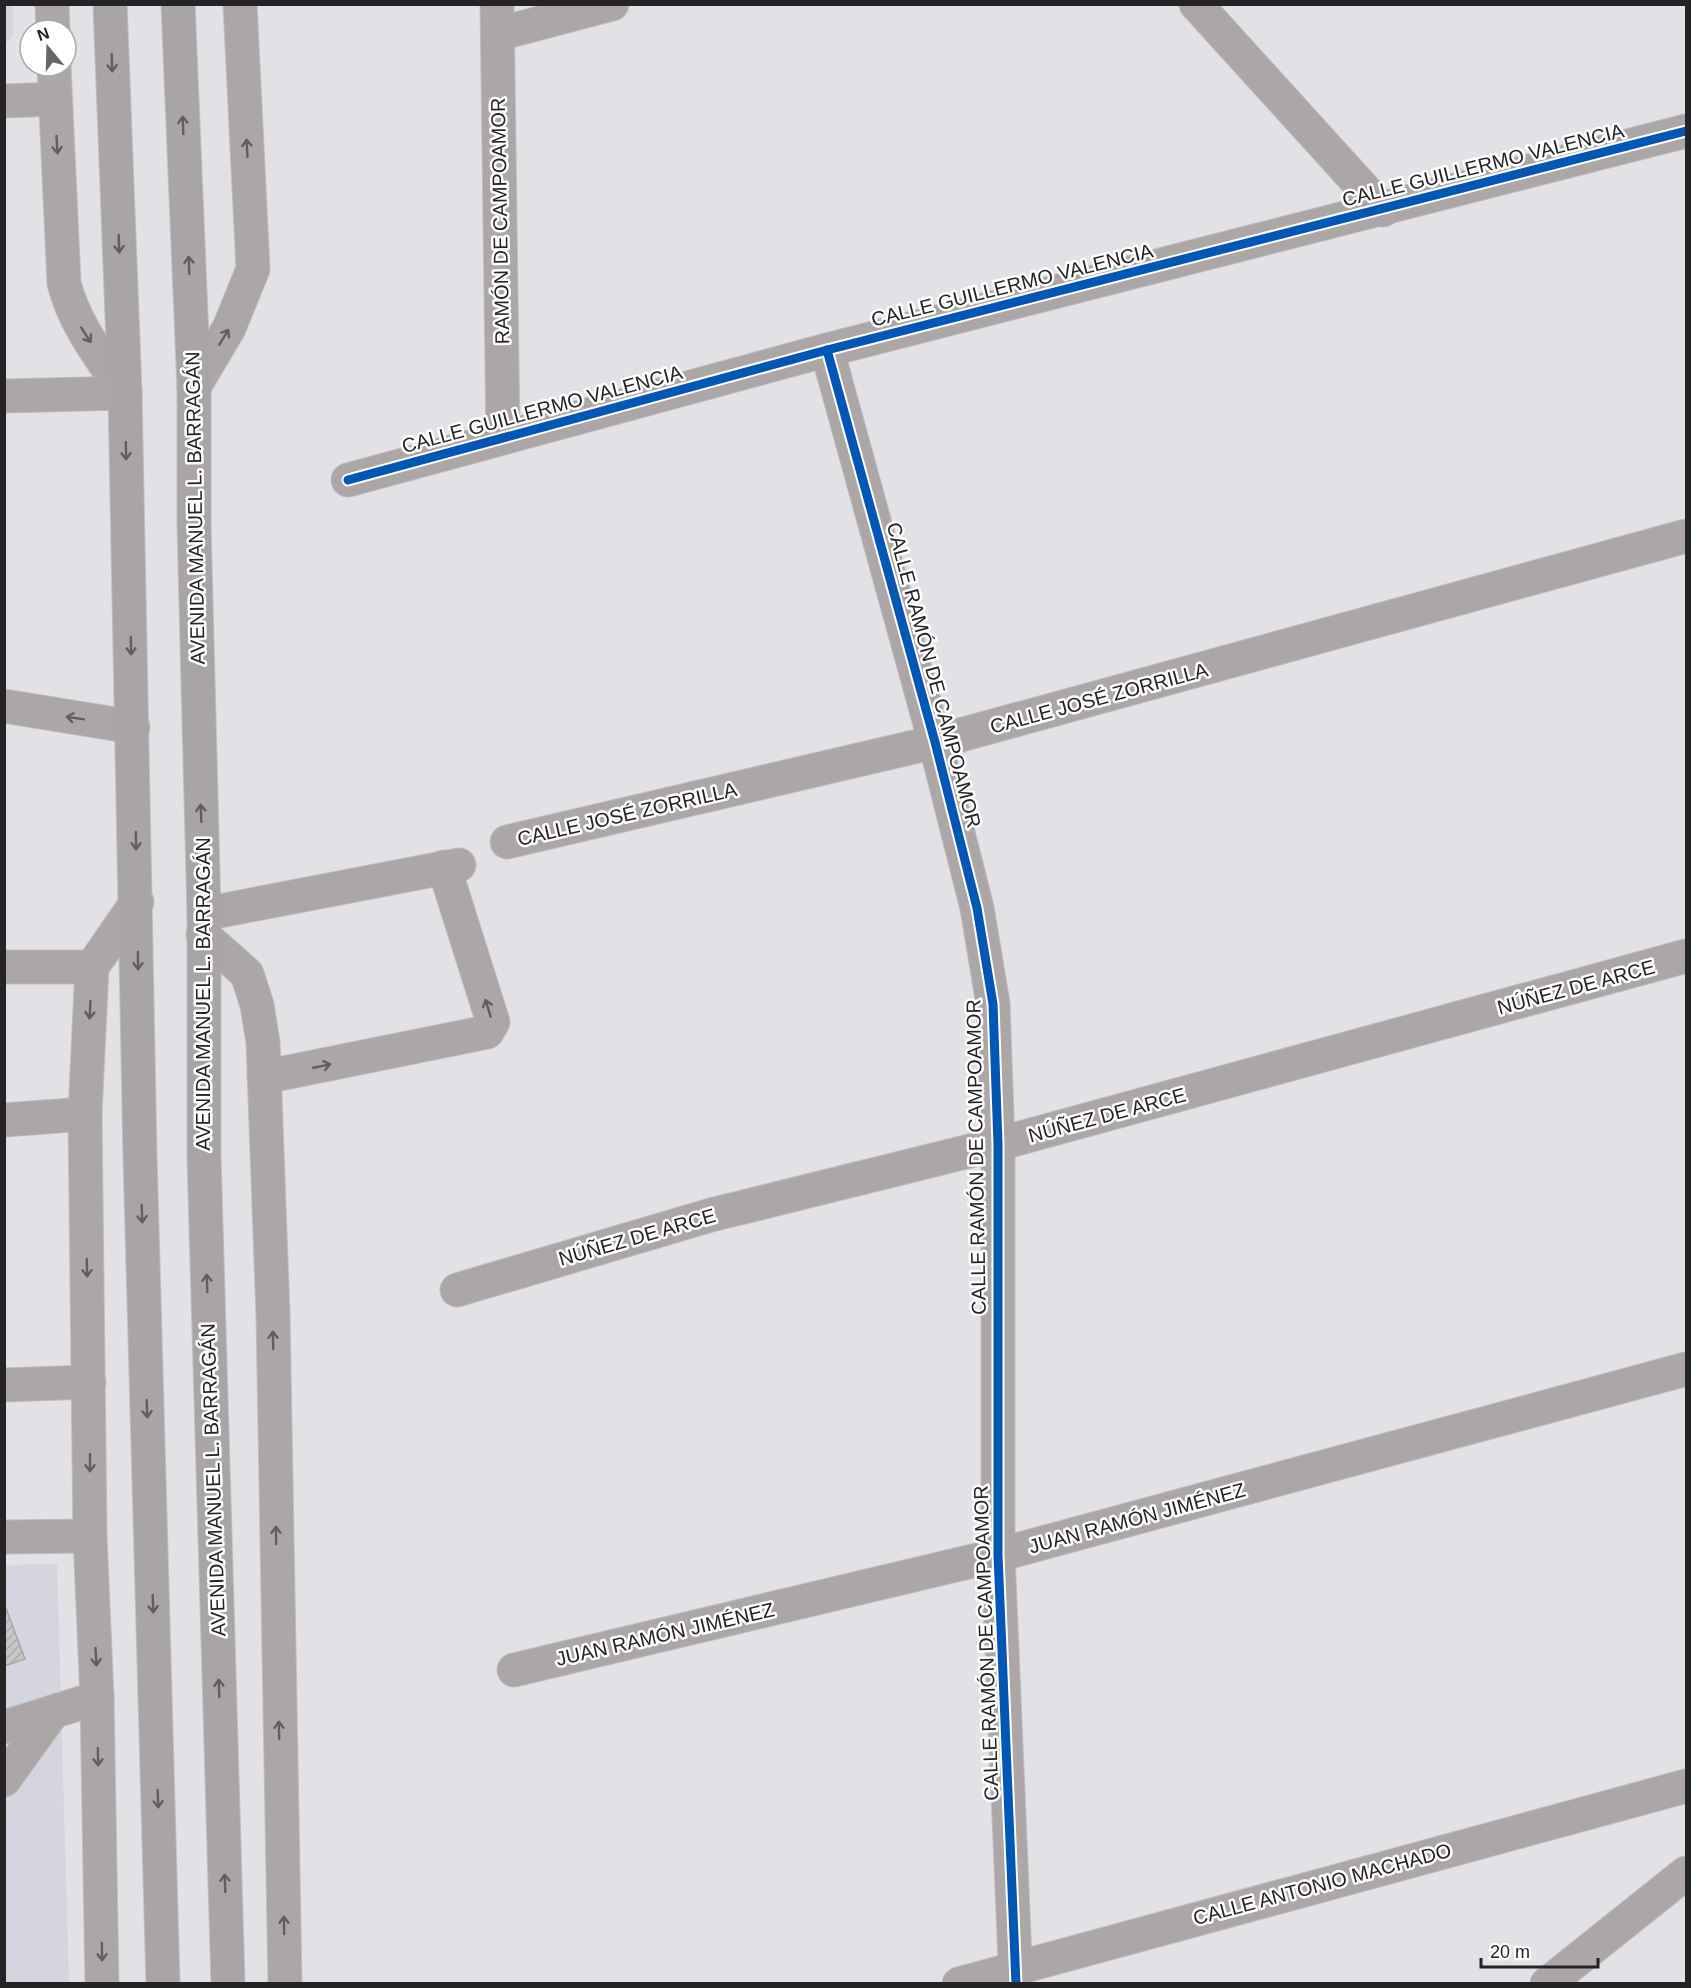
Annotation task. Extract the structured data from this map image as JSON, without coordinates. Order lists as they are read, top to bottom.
{
  "streets": {
    "highway": ["AVENIDA MANUEL L. BARRAGÁN"],
    "street": [
      "CALLE GUILLERMO VALENCIA",
      "RAMÓN DE CAMPOAMOR",
      "CALLE RAMÓN DE CAMPOAMOR",
      "CALLE JOSÉ ZORRILLA",
      "NÚÑEZ DE ARCE",
      "JUAN RAMÓN JIMÉNEZ",
      "CALLE ANTONIO MACHADO"
    ]
  },
  "crossings": [
    ["CALLE GUILLERMO VALENCIA", "RAMÓN DE CAMPOAMOR"],
    ["CALLE GUILLERMO VALENCIA", "CALLE RAMÓN DE CAMPOAMOR"],
    ["CALLE RAMÓN DE CAMPOAMOR", "CALLE JOSÉ ZORRILLA"],
    ["CALLE RAMÓN DE CAMPOAMOR", "NÚÑEZ DE ARCE"],
    ["CALLE RAMÓN DE CAMPOAMOR", "JUAN RAMÓN JIMÉNEZ"],
    ["CALLE RAMÓN DE CAMPOAMOR", "CALLE ANTONIO MACHADO"]
  ],
  "scale_bar": "20 m",
  "north": "top"
}
